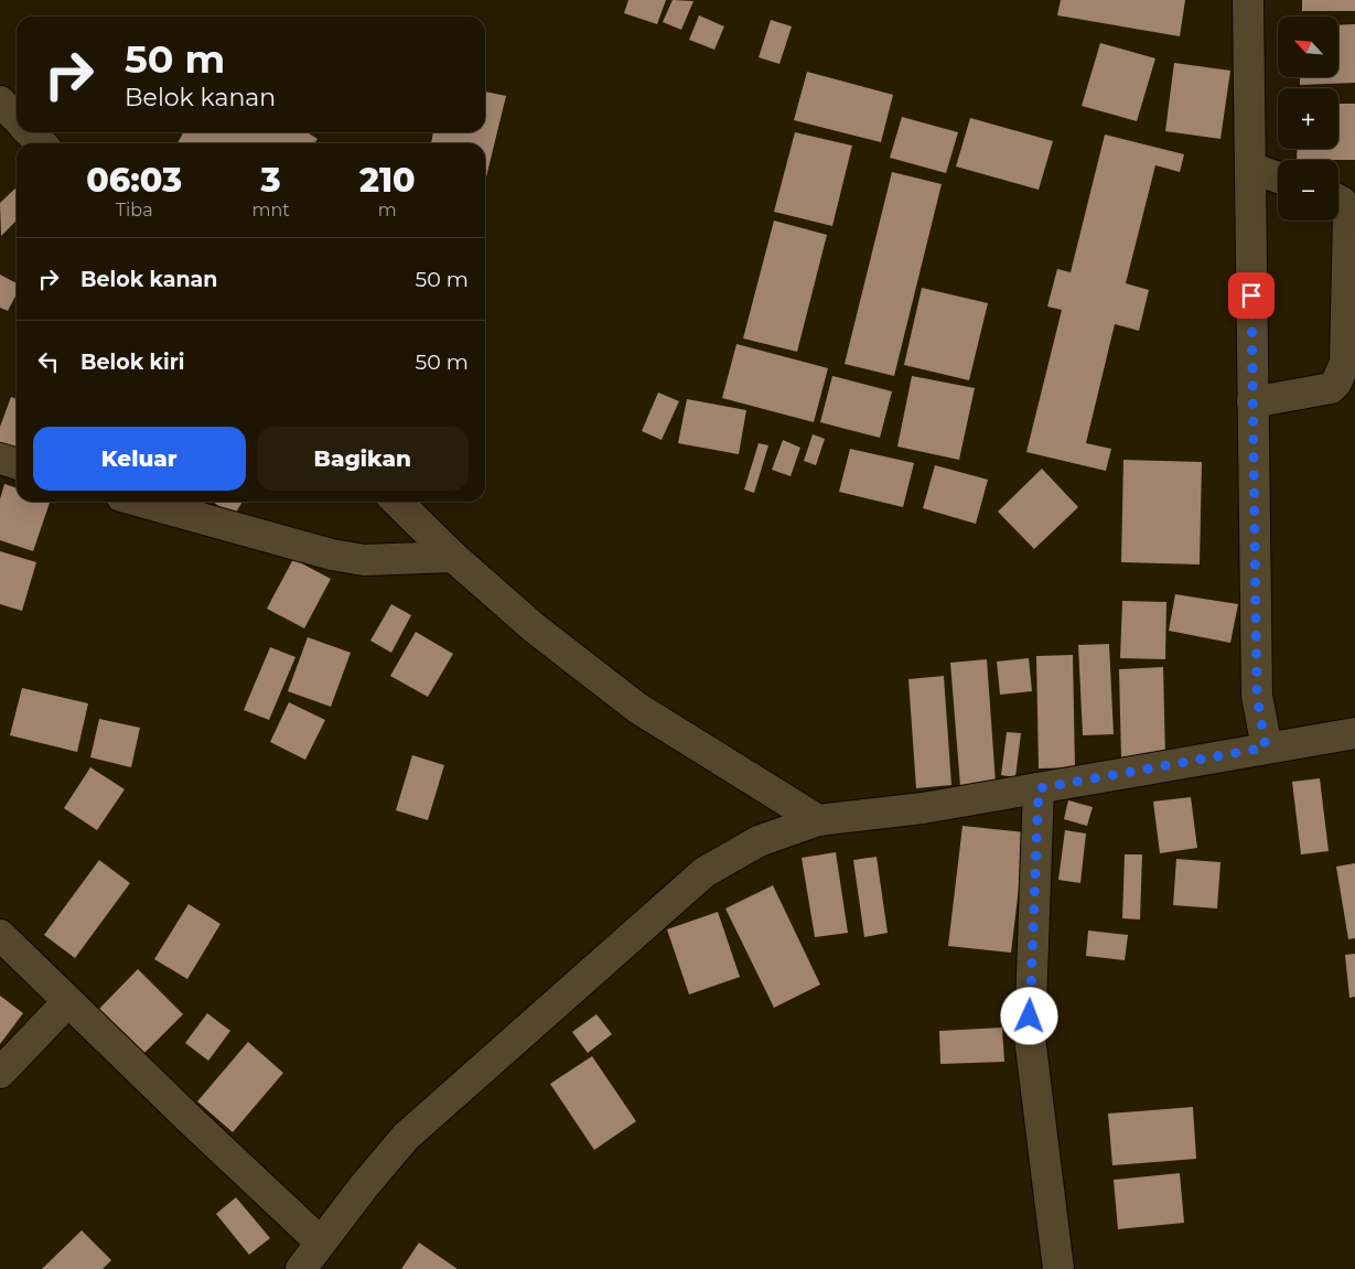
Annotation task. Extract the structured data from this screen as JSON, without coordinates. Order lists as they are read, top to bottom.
{
  "north": "top left",
  "page": {
    "map_buttons": ["+", "−"],
    "turn": ["50 m", "Belok kanan"],
    "eta": [
      "06:03",
      "Tiba",
      "3",
      "mnt",
      "210",
      "m"
    ],
    "list": [
      {
        "name": "Belok kanan",
        "value": "50 m"
      },
      {
        "name": "Belok kiri",
        "value": "50 m"
      }
    ],
    "buttons": ["Keluar", "Bagikan"]
  }
}
